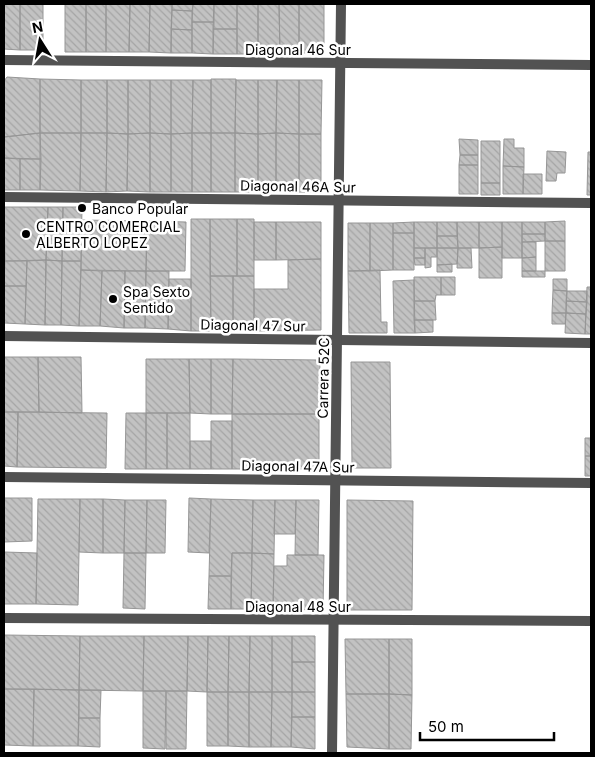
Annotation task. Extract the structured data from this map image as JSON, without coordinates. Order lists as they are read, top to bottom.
{
  "streets": {
    "street": [
      "Diagonal 46 Sur",
      "Diagonal 46A Sur",
      "Diagonal 47 Sur",
      "Carrera 52C",
      "Diagonal 47A Sur",
      "Diagonal 48 Sur"
    ]
  },
  "crossings": [
    ["Diagonal 46 Sur", "Carrera 52C"],
    ["Diagonal 46A Sur", "Carrera 52C"],
    ["Diagonal 47 Sur", "Carrera 52C"],
    ["Carrera 52C", "Diagonal 47A Sur"],
    ["Carrera 52C", "Diagonal 48 Sur"]
  ],
  "places": ["Banco Popular", "CENTRO COMERCIAL ALBERTO LOPEZ", "Spa Sexto Sentido"],
  "scale_bar": "50 m",
  "north": "top"
}
